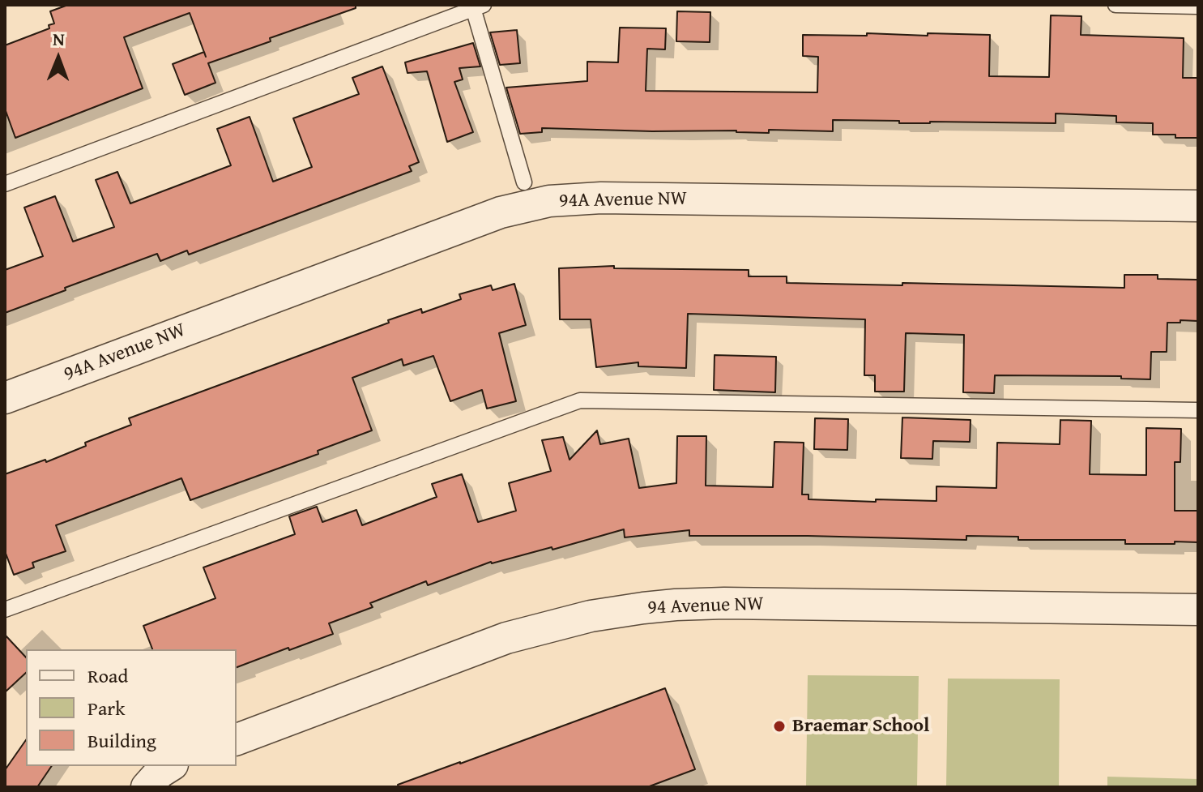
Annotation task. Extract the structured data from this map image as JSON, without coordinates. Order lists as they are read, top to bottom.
{
  "streets": {
    "street": ["94A Avenue NW", "94 Avenue NW"]
  },
  "places": ["Braemar School"],
  "legend": ["Road", "Park", "Building"],
  "north": "top"
}
